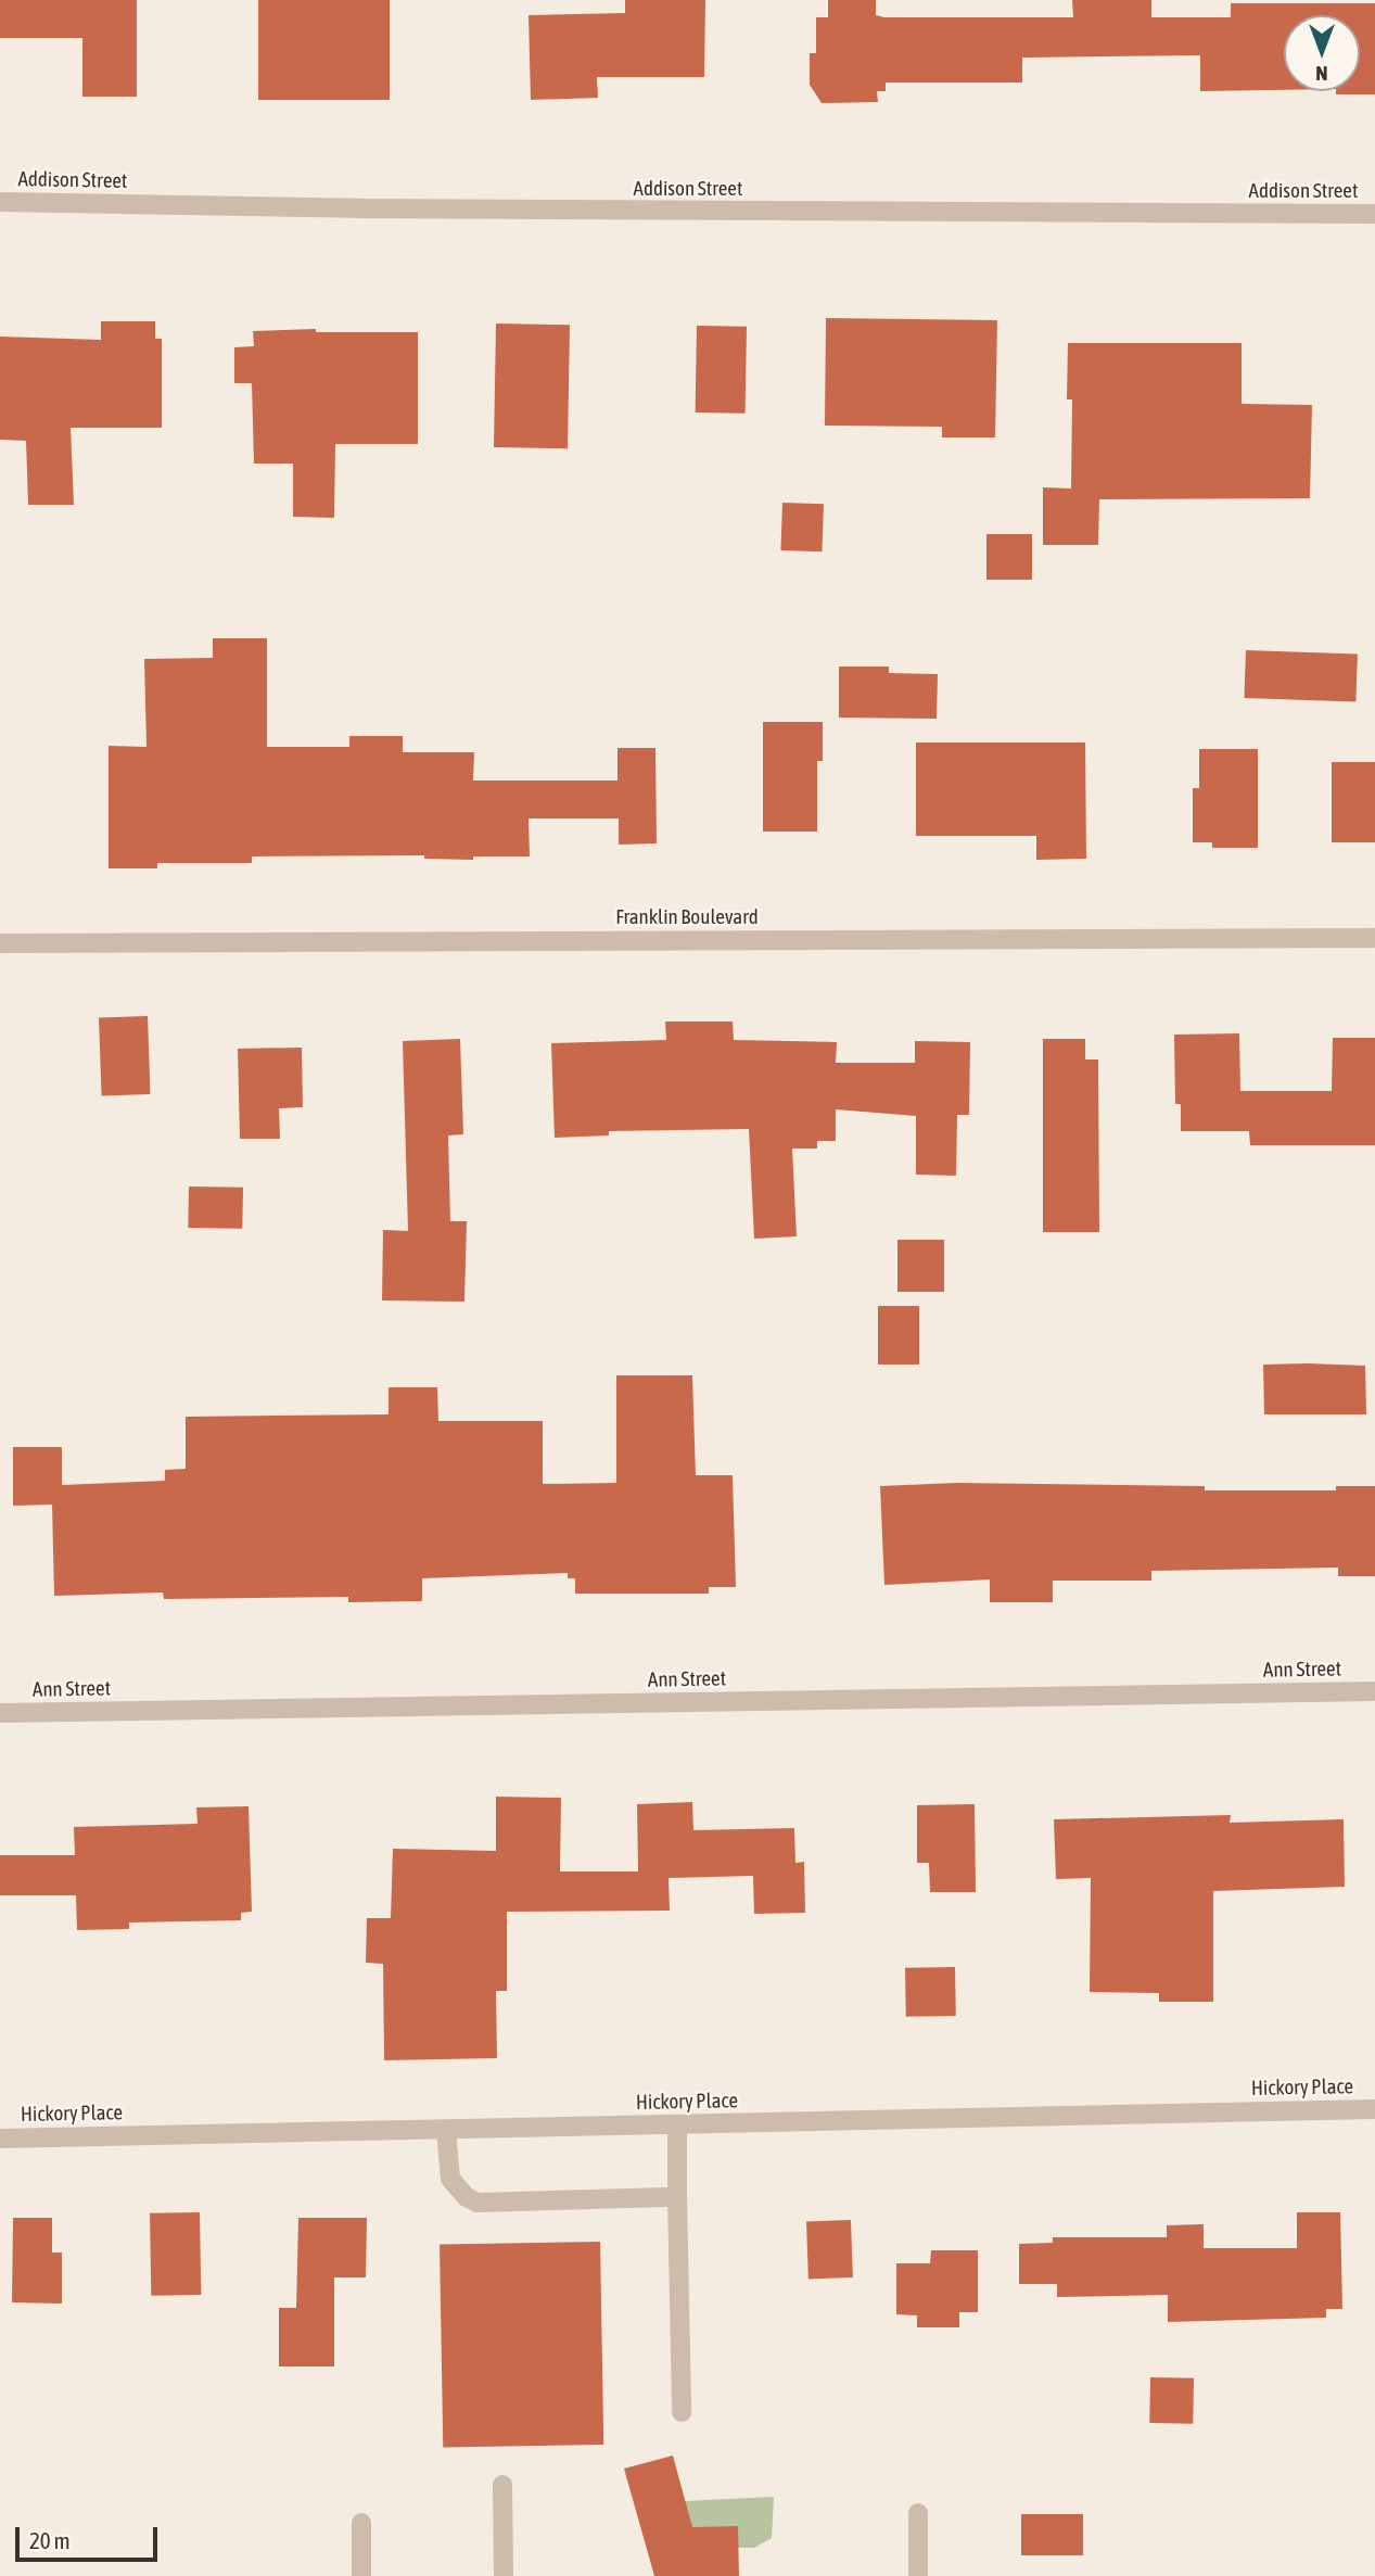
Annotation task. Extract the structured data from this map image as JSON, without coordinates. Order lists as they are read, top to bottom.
{
  "streets": {
    "street": [
      "Addison Street",
      "Franklin Boulevard",
      "Ann Street",
      "Hickory Place"
    ]
  },
  "scale_bar": "20 m",
  "north": "bottom"
}
